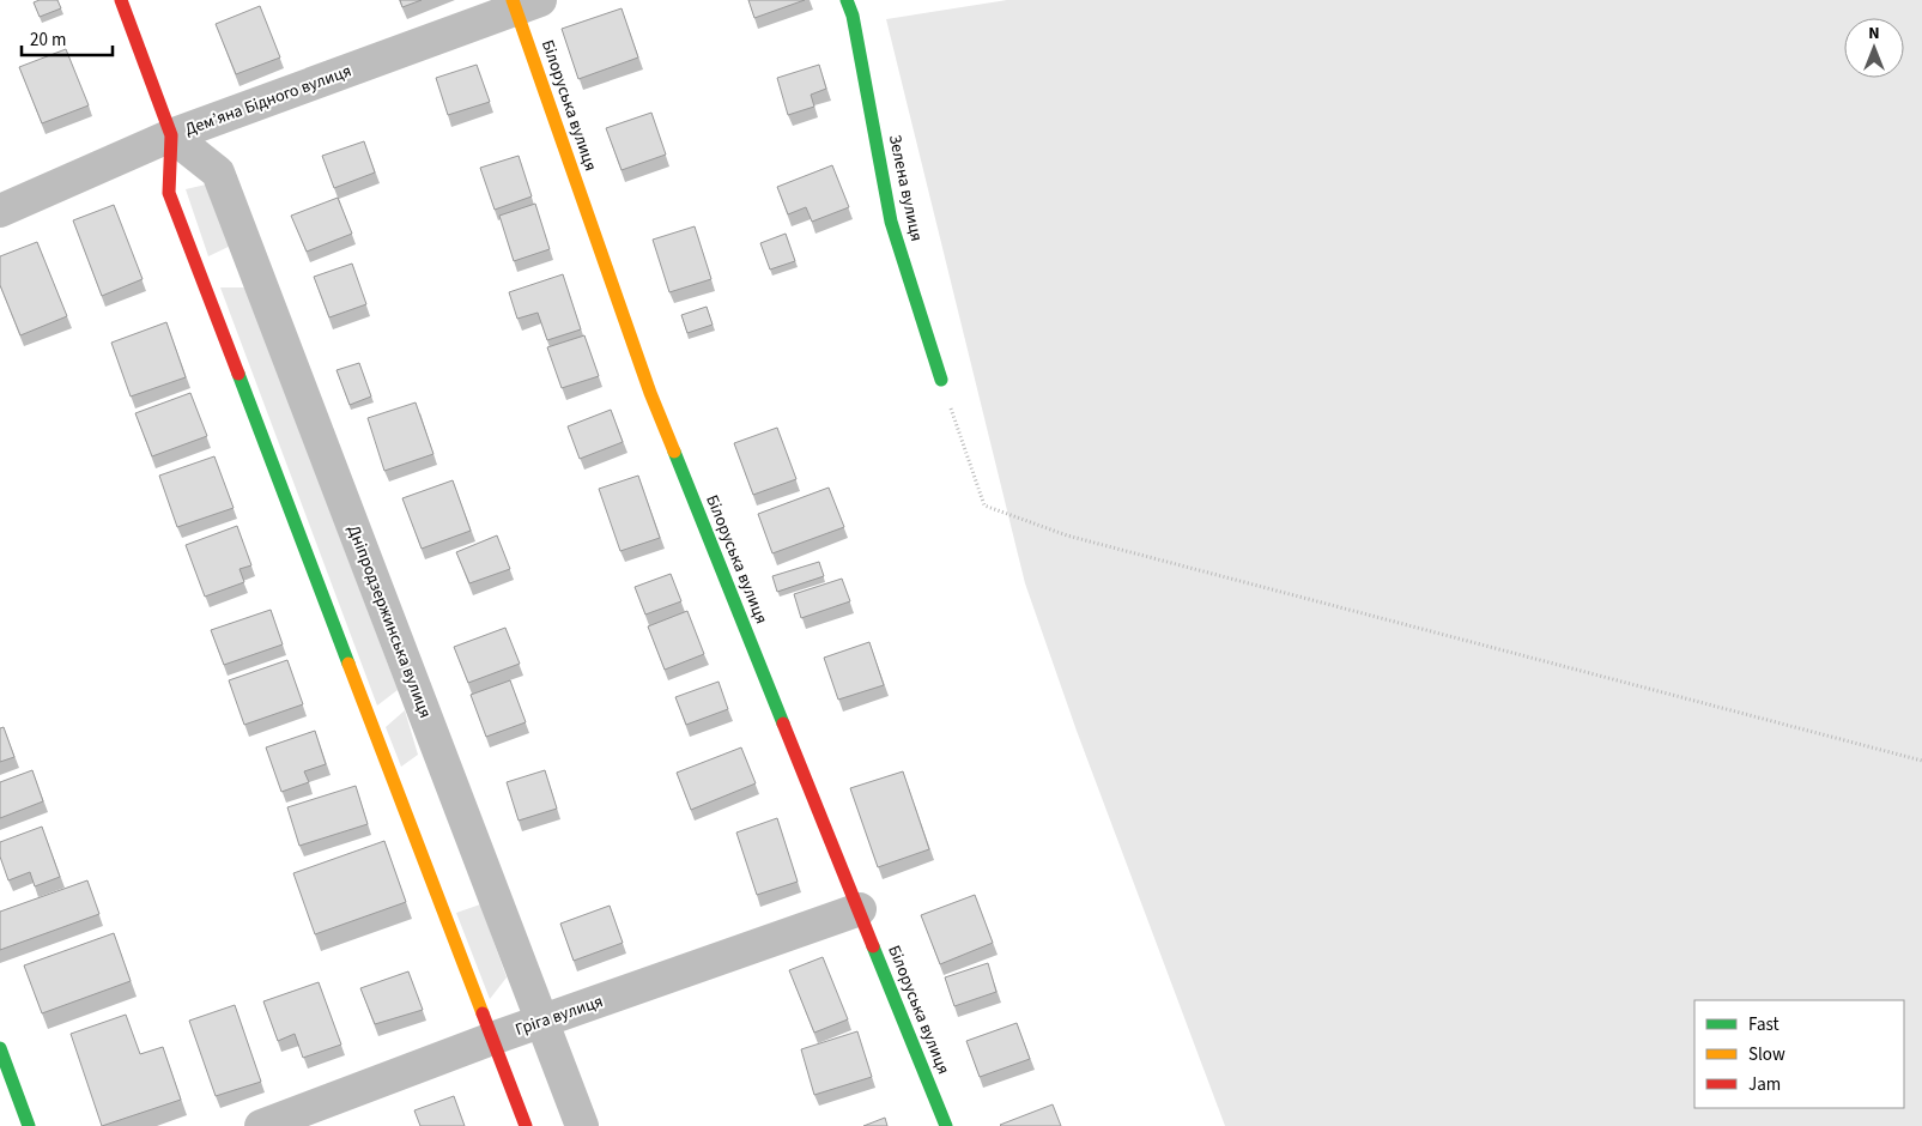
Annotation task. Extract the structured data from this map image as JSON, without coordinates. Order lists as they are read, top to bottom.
{
  "streets": {
    "street": [
      "Дем’яна Бідного вулиця",
      "Білоруська вулиця",
      "Зелена вулиця",
      "Дніпродзержинська вулиця",
      "Гріга вулиця"
    ]
  },
  "crossings": [
    ["Дем’яна Бідного вулиця", "Білоруська вулиця"],
    ["Дем’яна Бідного вулиця", "Дніпродзержинська вулиця"],
    ["Білоруська вулиця", "Гріга вулиця"],
    ["Дніпродзержинська вулиця", "Гріга вулиця"]
  ],
  "legend": ["Fast", "Slow", "Jam"],
  "scale_bar": "20 m",
  "north": "top"
}
